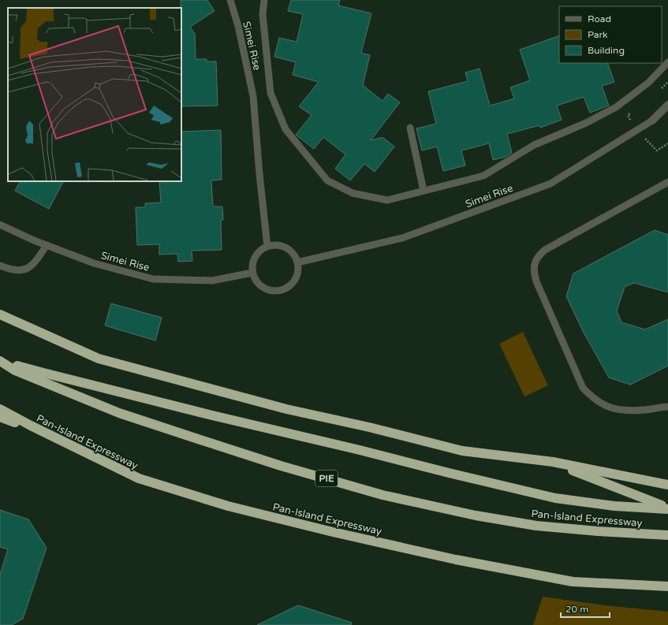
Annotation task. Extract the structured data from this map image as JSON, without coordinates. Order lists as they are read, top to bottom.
{
  "streets": {
    "highway": ["Pan-Island Expressway", "PIE"],
    "street": ["Simei Rise"]
  },
  "legend": ["Road", "Park", "Building"],
  "scale_bar": "20 m"
}
